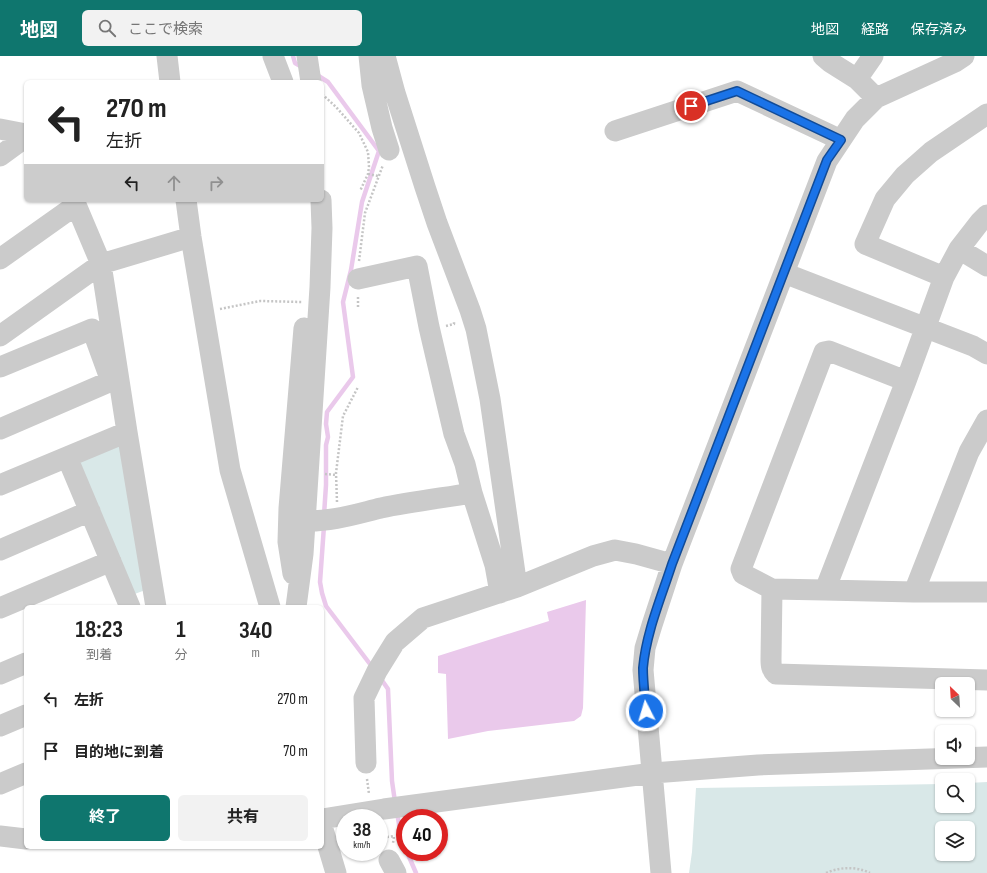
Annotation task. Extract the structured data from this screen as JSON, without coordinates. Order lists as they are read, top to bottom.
{
  "north": "top left",
  "page": {
    "header": "地図",
    "search": "ここで検索",
    "nav": ["地図", "経路", "保存済み"],
    "turn": ["270 m", "左折"],
    "eta": [
      "18:23",
      "到着",
      "1",
      "分",
      "340",
      "m"
    ],
    "list": [
      {
        "name": "左折",
        "value": "270 m"
      },
      {
        "name": "目的地に到着",
        "value": "70 m"
      }
    ],
    "buttons": ["終了", "共有"],
    "speed": "38 km/h",
    "limit": "40"
  }
}
